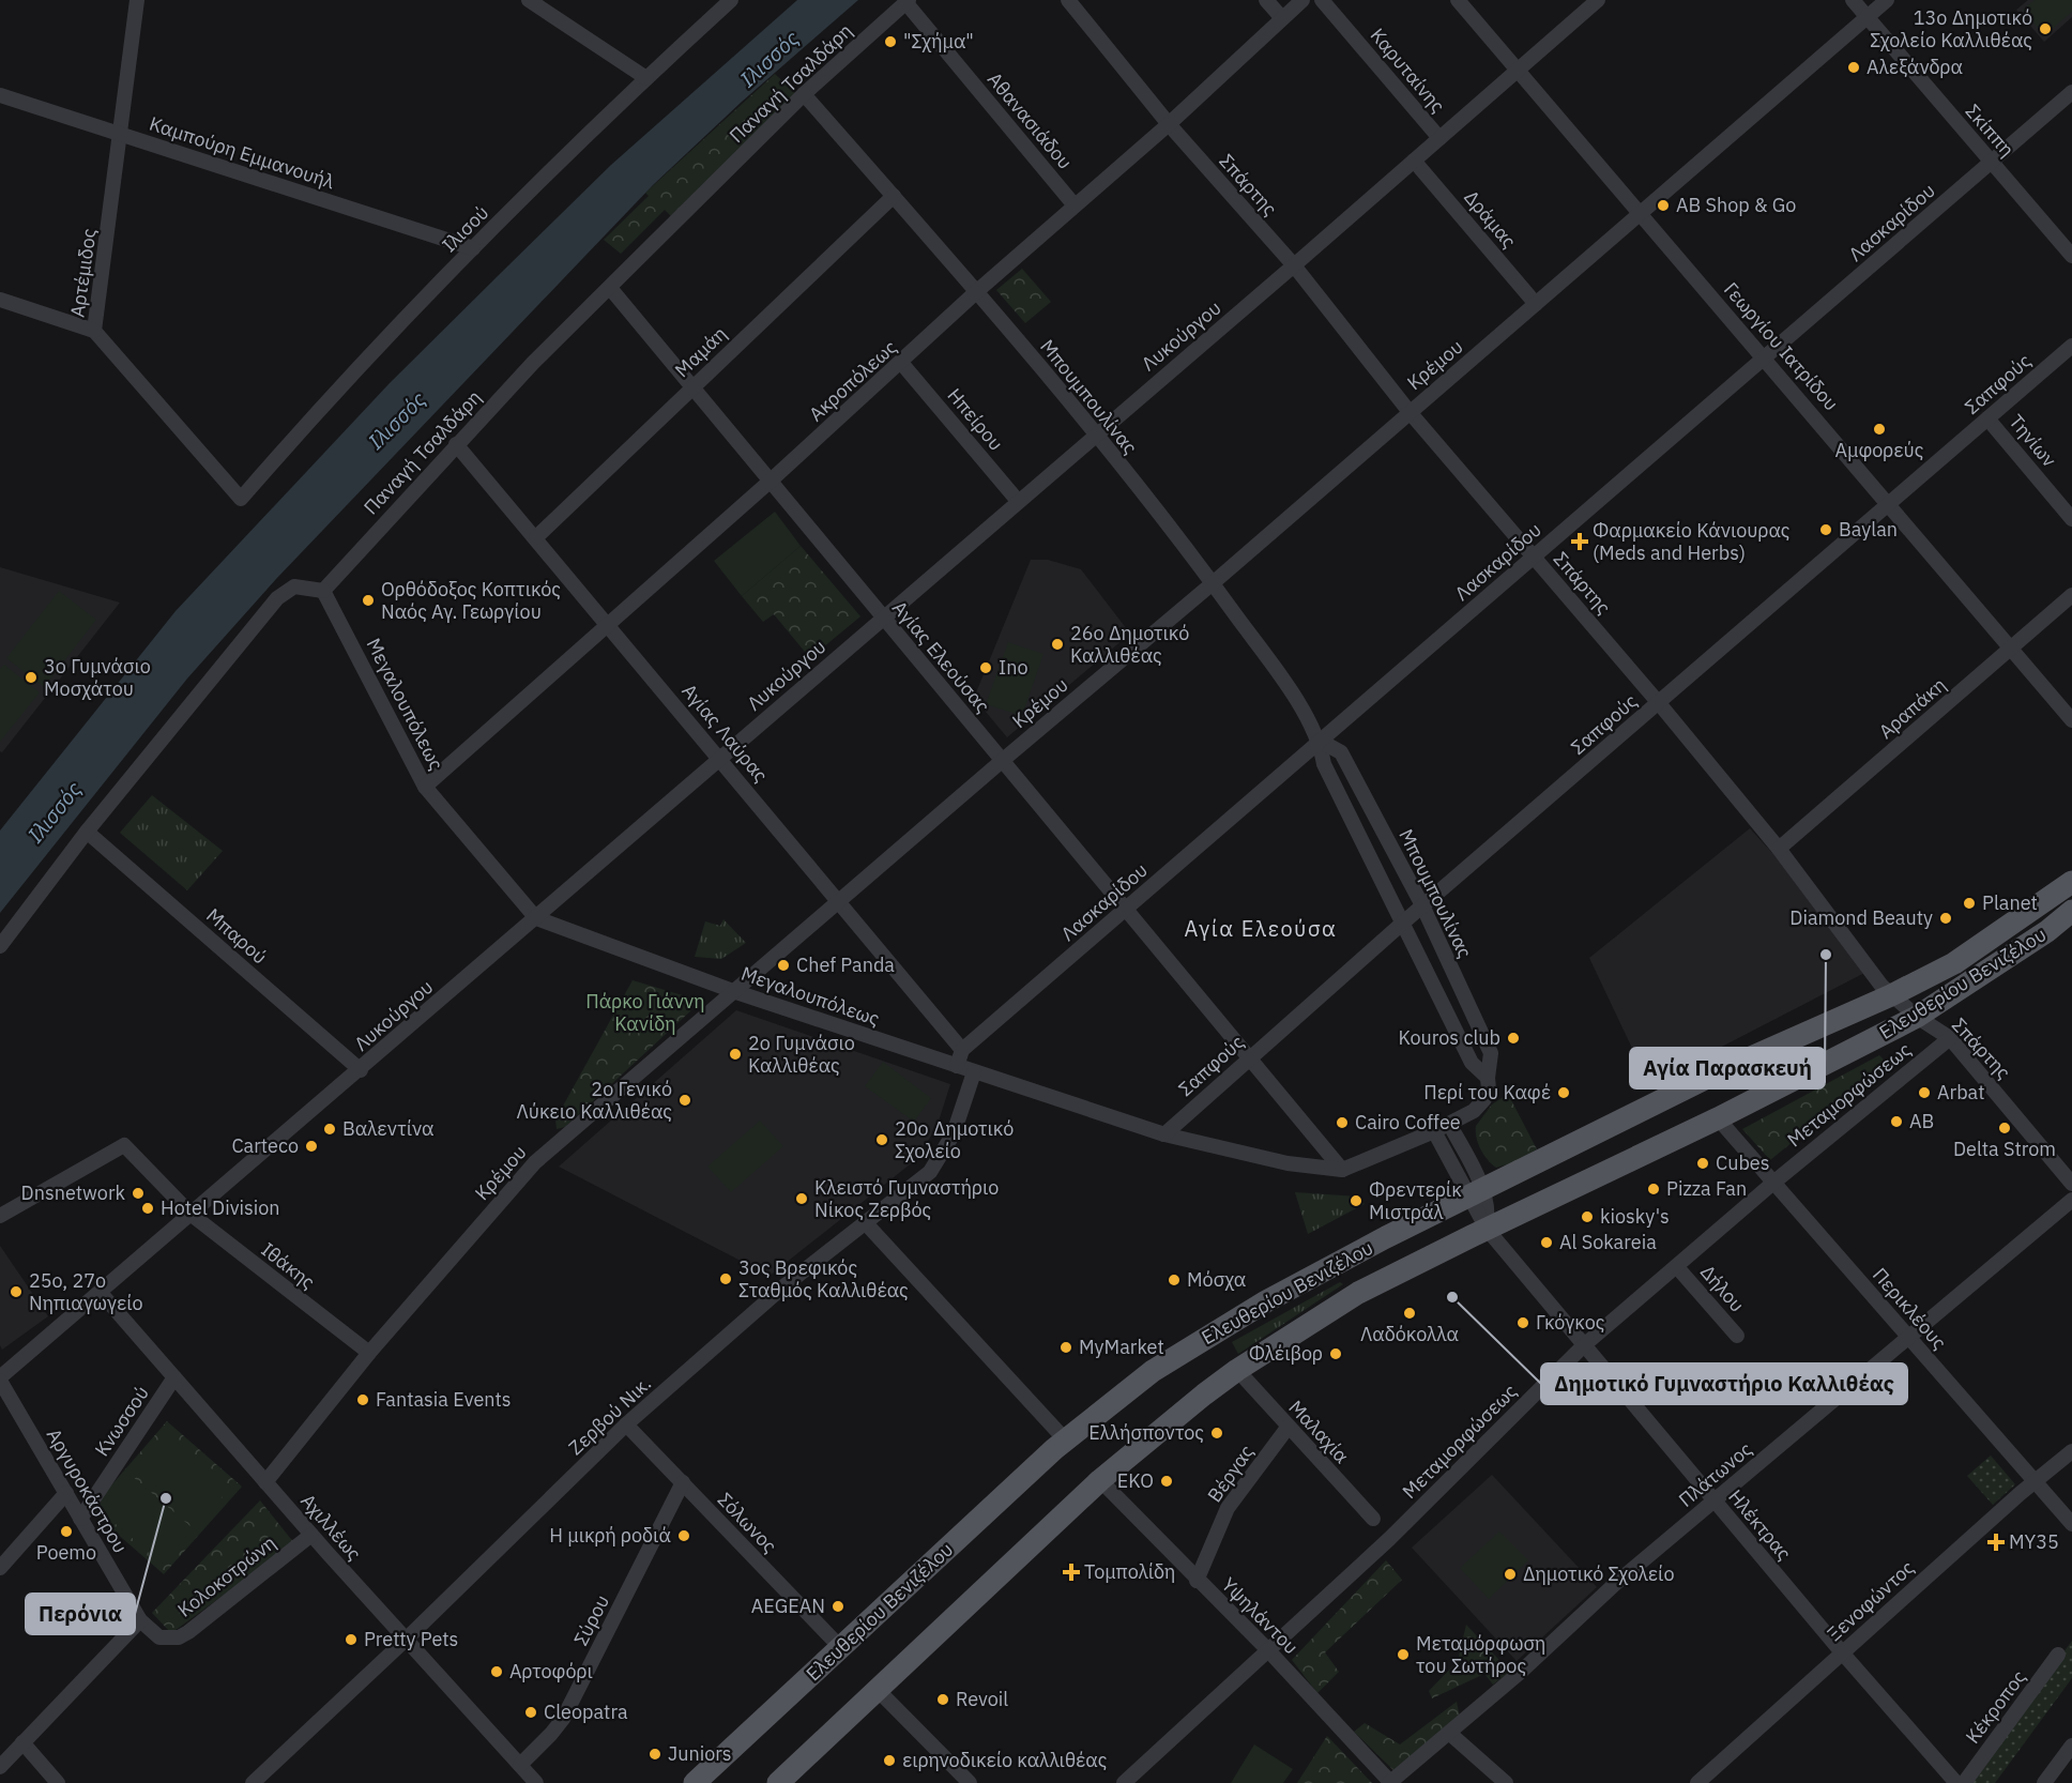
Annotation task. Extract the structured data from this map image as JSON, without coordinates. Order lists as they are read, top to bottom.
{
  "streets": {
    "main road": ["Ελευθερίου Βενιζέλου"],
    "street": [
      "Καρυταίνης",
      "Παναγή Τσαλδάρη",
      "Αθανασιάδου",
      "Σκίππη",
      "Καμπούρη Εμμανουήλ",
      "Σπάρτης",
      "Δράμας",
      "Λασκαρίδου",
      "Ιλισού",
      "Αρτέμιδος",
      "Λυκούργου",
      "Γεωργίου Ιατρίδου",
      "Μαμάη",
      "Κρέμου",
      "Ακροπόλεως",
      "Σαπφούς",
      "Μπουμπουλίνας",
      "Ηπείρου",
      "Τηνίων",
      "Αγίας Ελεούσας",
      "Μεγαλουπόλεως",
      "Αραπάκη",
      "Αγίας Λαύρας",
      "Μπαρού",
      "Μεταμορφώσεως",
      "Ιθάκης",
      "Δήλου",
      "Περικλέους",
      "Ζερβού Νικ.",
      "Κνωσσού",
      "Μαλαχία",
      "Βέργας",
      "Πλάτωνος",
      "Αργυροκάστρου",
      "Σόλωνος",
      "Ηλέκτρας",
      "Αχιλλέως",
      "Κολοκοτρώνη",
      "Ξενοφώντος",
      "Υψηλάντου",
      "Σύρου",
      "Κέκροπος"
    ]
  },
  "crossings": [
    ["Καρυταίνης", "Λυκούργου"],
    ["Παναγή Τσαλδάρη", "Αθανασιάδου"],
    ["Παναγή Τσαλδάρη", "Μπουμπουλίνας"],
    ["Παναγή Τσαλδάρη", "Αγίας Ελεούσας"],
    ["Παναγή Τσαλδάρη", "Μεγαλουπόλεως"],
    ["Παναγή Τσαλδάρη", "Αγίας Λαύρας"],
    ["Αθανασιάδου", "Ακροπόλεως"],
    ["Σκίππη", "Λασκαρίδου"],
    ["Σκίππη", "Κρέμου"],
    ["Καμπούρη Εμμανουήλ", "Ιλισού"],
    ["Καμπούρη Εμμανουήλ", "Αρτέμιδος"],
    ["Σπάρτης", "Λασκαρίδου"],
    ["Σπάρτης", "Λυκούργου"],
    ["Σπάρτης", "Κρέμου"],
    ["Σπάρτης", "Ακροπόλεως"],
    ["Σπάρτης", "Σαπφούς"],
    ["Σπάρτης", "Αραπάκη"],
    ["Σπάρτης", "Ελευθερίου Βενιζέλου"],
    ["Σπάρτης", "Μεταμορφώσεως"],
    ["Δράμας", "Λυκούργου"],
    ["Δράμας", "Κρέμου"],
    ["Λασκαρίδου", "Γεωργίου Ιατρίδου"],
    ["Λασκαρίδου", "Μπουμπουλίνας"],
    ["Λασκαρίδου", "Αγίας Ελεούσας"],
    ["Λασκαρίδου", "Αγίας Λαύρας"],
    ["Ιλισού", "Αρτέμιδος"],
    ["Λυκούργου", "Γεωργίου Ιατρίδου"],
    ["Λυκούργου", "Μπουμπουλίνας"],
    ["Λυκούργου", "Ηπείρου"],
    ["Λυκούργου", "Αγίας Ελεούσας"],
    ["Λυκούργου", "Μεγαλουπόλεως"],
    ["Λυκούργου", "Αγίας Λαύρας"],
    ["Λυκούργου", "Μπαρού"],
    ["Λυκούργου", "Ιθάκης"],
    ["Λυκούργου", "Αργυροκάστρου"],
    ["Λυκούργου", "Αχιλλέως"],
    ["Γεωργίου Ιατρίδου", "Κρέμου"],
    ["Γεωργίου Ιατρίδου", "Σαπφούς"],
    ["Γεωργίου Ιατρίδου", "Αραπάκη"],
    ["Μαμάη", "Μπουμπουλίνας"],
    ["Μαμάη", "Αγίας Ελεούσας"],
    ["Μαμάη", "Αγίας Λαύρας"],
    ["Κρέμου", "Μπουμπουλίνας"],
    ["Κρέμου", "Αγίας Ελεούσας"],
    ["Κρέμου", "Μεγαλουπόλεως"],
    ["Κρέμου", "Αγίας Λαύρας"],
    ["Κρέμου", "Ιθάκης"],
    ["Κρέμου", "Αχιλλέως"],
    ["Ακροπόλεως", "Μπουμπουλίνας"],
    ["Ακροπόλεως", "Ηπείρου"],
    ["Ακροπόλεως", "Αγίας Ελεούσας"],
    ["Ακροπόλεως", "Μεγαλουπόλεως"],
    ["Ακροπόλεως", "Αγίας Λαύρας"],
    ["Σαπφούς", "Μπουμπουλίνας"],
    ["Σαπφούς", "Τηνίων"],
    ["Σαπφούς", "Αγίας Ελεούσας"],
    ["Σαπφούς", "Μεγαλουπόλεως"],
    ["Μπουμπουλίνας", "Μεγαλουπόλεως"],
    ["Αγίας Ελεούσας", "Μεγαλουπόλεως"],
    ["Μεγαλουπόλεως", "Ζερβού Νικ."],
    ["Ελευθερίου Βενιζέλου", "Περικλέους"],
    ["Ελευθερίου Βενιζέλου", "Μαλαχία"],
    ["Ελευθερίου Βενιζέλου", "Σόλωνος"],
    ["Ελευθερίου Βενιζέλου", "Ηλέκτρας"],
    ["Ελευθερίου Βενιζέλου", "Υψηλάντου"],
    ["Μεταμορφώσεως", "Δήλου"],
    ["Μεταμορφώσεως", "Περικλέους"],
    ["Μεταμορφώσεως", "Ηλέκτρας"],
    ["Μεταμορφώσεως", "Υψηλάντου"],
    ["Περικλέους", "Πλάτωνος"],
    ["Περικλέους", "Ξενοφώντος"],
    ["Ζερβού Νικ.", "Σόλωνος"],
    ["Ζερβού Νικ.", "Αχιλλέως"],
    ["Κνωσσού", "Αργυροκάστρου"],
    ["Κνωσσού", "Αχιλλέως"],
    ["Μαλαχία", "Βέργας"],
    ["Βέργας", "Υψηλάντου"],
    ["Πλάτωνος", "Ηλέκτρας"],
    ["Πλάτωνος", "Υψηλάντου"],
    ["Αργυροκάστρου", "Κολοκοτρώνη"],
    ["Σόλωνος", "Σύρου"],
    ["Ηλέκτρας", "Ξενοφώντος"],
    ["Αχιλλέως", "Κολοκοτρώνη"],
    ["Αχιλλέως", "Σύρου"]
  ],
  "districts": ["Αγία Ελεούσα"],
  "water": ["Ιλισσός"],
  "parks": ["Πάρκο Γιάννη Κανίδη"],
  "places": {
    "other": [
      "13ο Δημοτικό Σχολείο Καλλιθέας",
      "\"Σχήμα\"",
      "Αλεξάνδρα",
      "AB Shop & Go",
      "Αμφορεύς",
      "Baylan",
      "Ορθόδοξος Κοπτικός Ναός Αγ. Γεωργίου",
      "26ο Δημοτικό Καλλιθέας",
      "Ino",
      "3o Γυμνάσιο Μοσχάτου",
      "Planet",
      "Diamond Beauty",
      "Αγία Παρασκευή",
      "Chef Panda",
      "Kouros club",
      "2ο Γυμνάσιο Καλλιθέας",
      "Περί του Καφέ",
      "Arbat",
      "2ο Γενικό Λύκειο Καλλιθέας",
      "AB",
      "Cairo Coffee",
      "Delta Strom",
      "Βαλεντίνα",
      "20ο Δημοτικό Σχολείο",
      "Carteco",
      "Cubes",
      "Pizza Fan",
      "Dnsnetwork",
      "Κλειστό Γυμναστήριο Νίκος Ζερβός",
      "Φρεντερίκ Μιστράλ",
      "Hotel Division",
      "kiosky's",
      "Al Sokareia",
      "3ος Βρεφικός Σταθμός Καλλιθέας",
      "Μόσχα",
      "25ο, 27ο Νηπιαγωγείο",
      "Δημοτικό Γυμναστήριο Καλλιθέας",
      "Λαδόκολλα",
      "Γκόγκος",
      "MyMarket",
      "Φλέιβορ",
      "Fantasia Events",
      "Ελλήσποντος",
      "EKO",
      "Περόνια",
      "Poemo",
      "Η μικρή ροδιά",
      "Δημοτικό Σχολείο",
      "AEGEAN",
      "Pretty Pets",
      "Μεταμόρφωση του Σωτήρος",
      "Αρτοφόρι",
      "Revoil",
      "Cleopatra",
      "Juniors",
      "ειρηνοδικείο καλλιθέας"
    ],
    "health": ["Φαρμακείο Κάνιουρας (Meds and Herbs)", "MY35", "Τομπολίδη"]
  }
}
